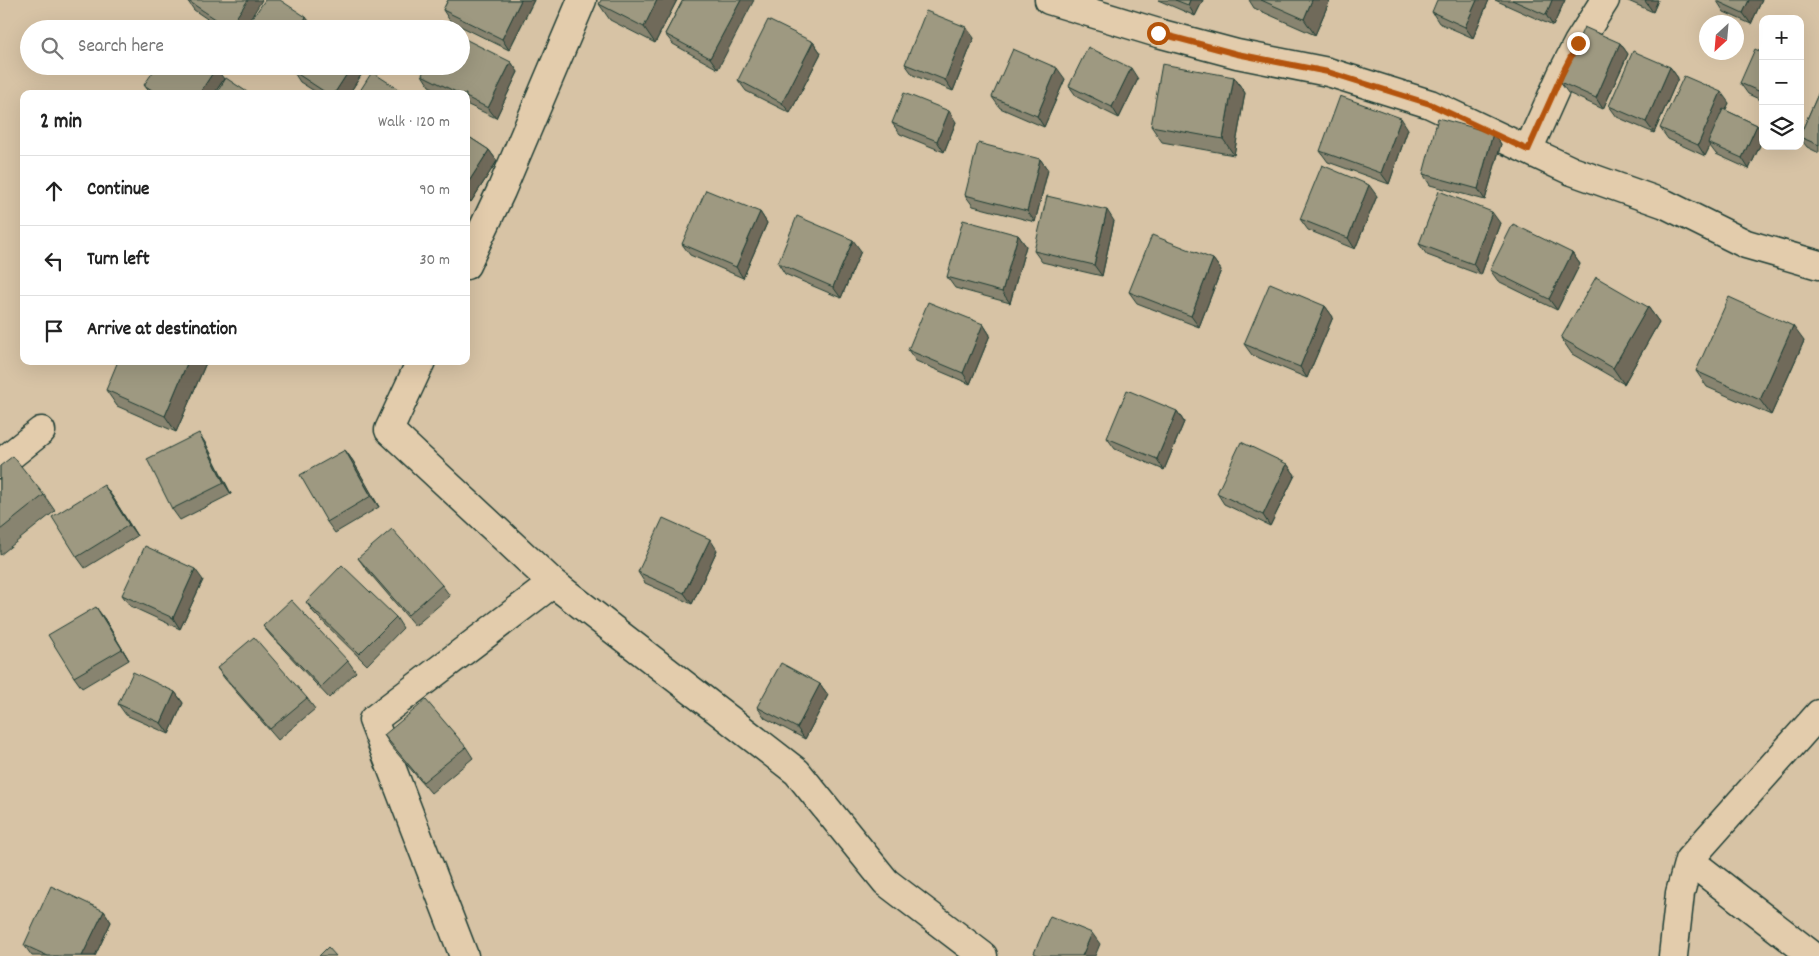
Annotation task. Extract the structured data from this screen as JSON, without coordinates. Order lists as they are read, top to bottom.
{
  "north": "bottom left",
  "page": {
    "map_buttons": ["+", "−"],
    "search": "Search here",
    "heading": ["2 min", "Walk · 120 m"],
    "list": [
      ["Continue", "90 m"],
      ["Turn left", "30 m"],
      "Arrive at destination"
    ]
  }
}
